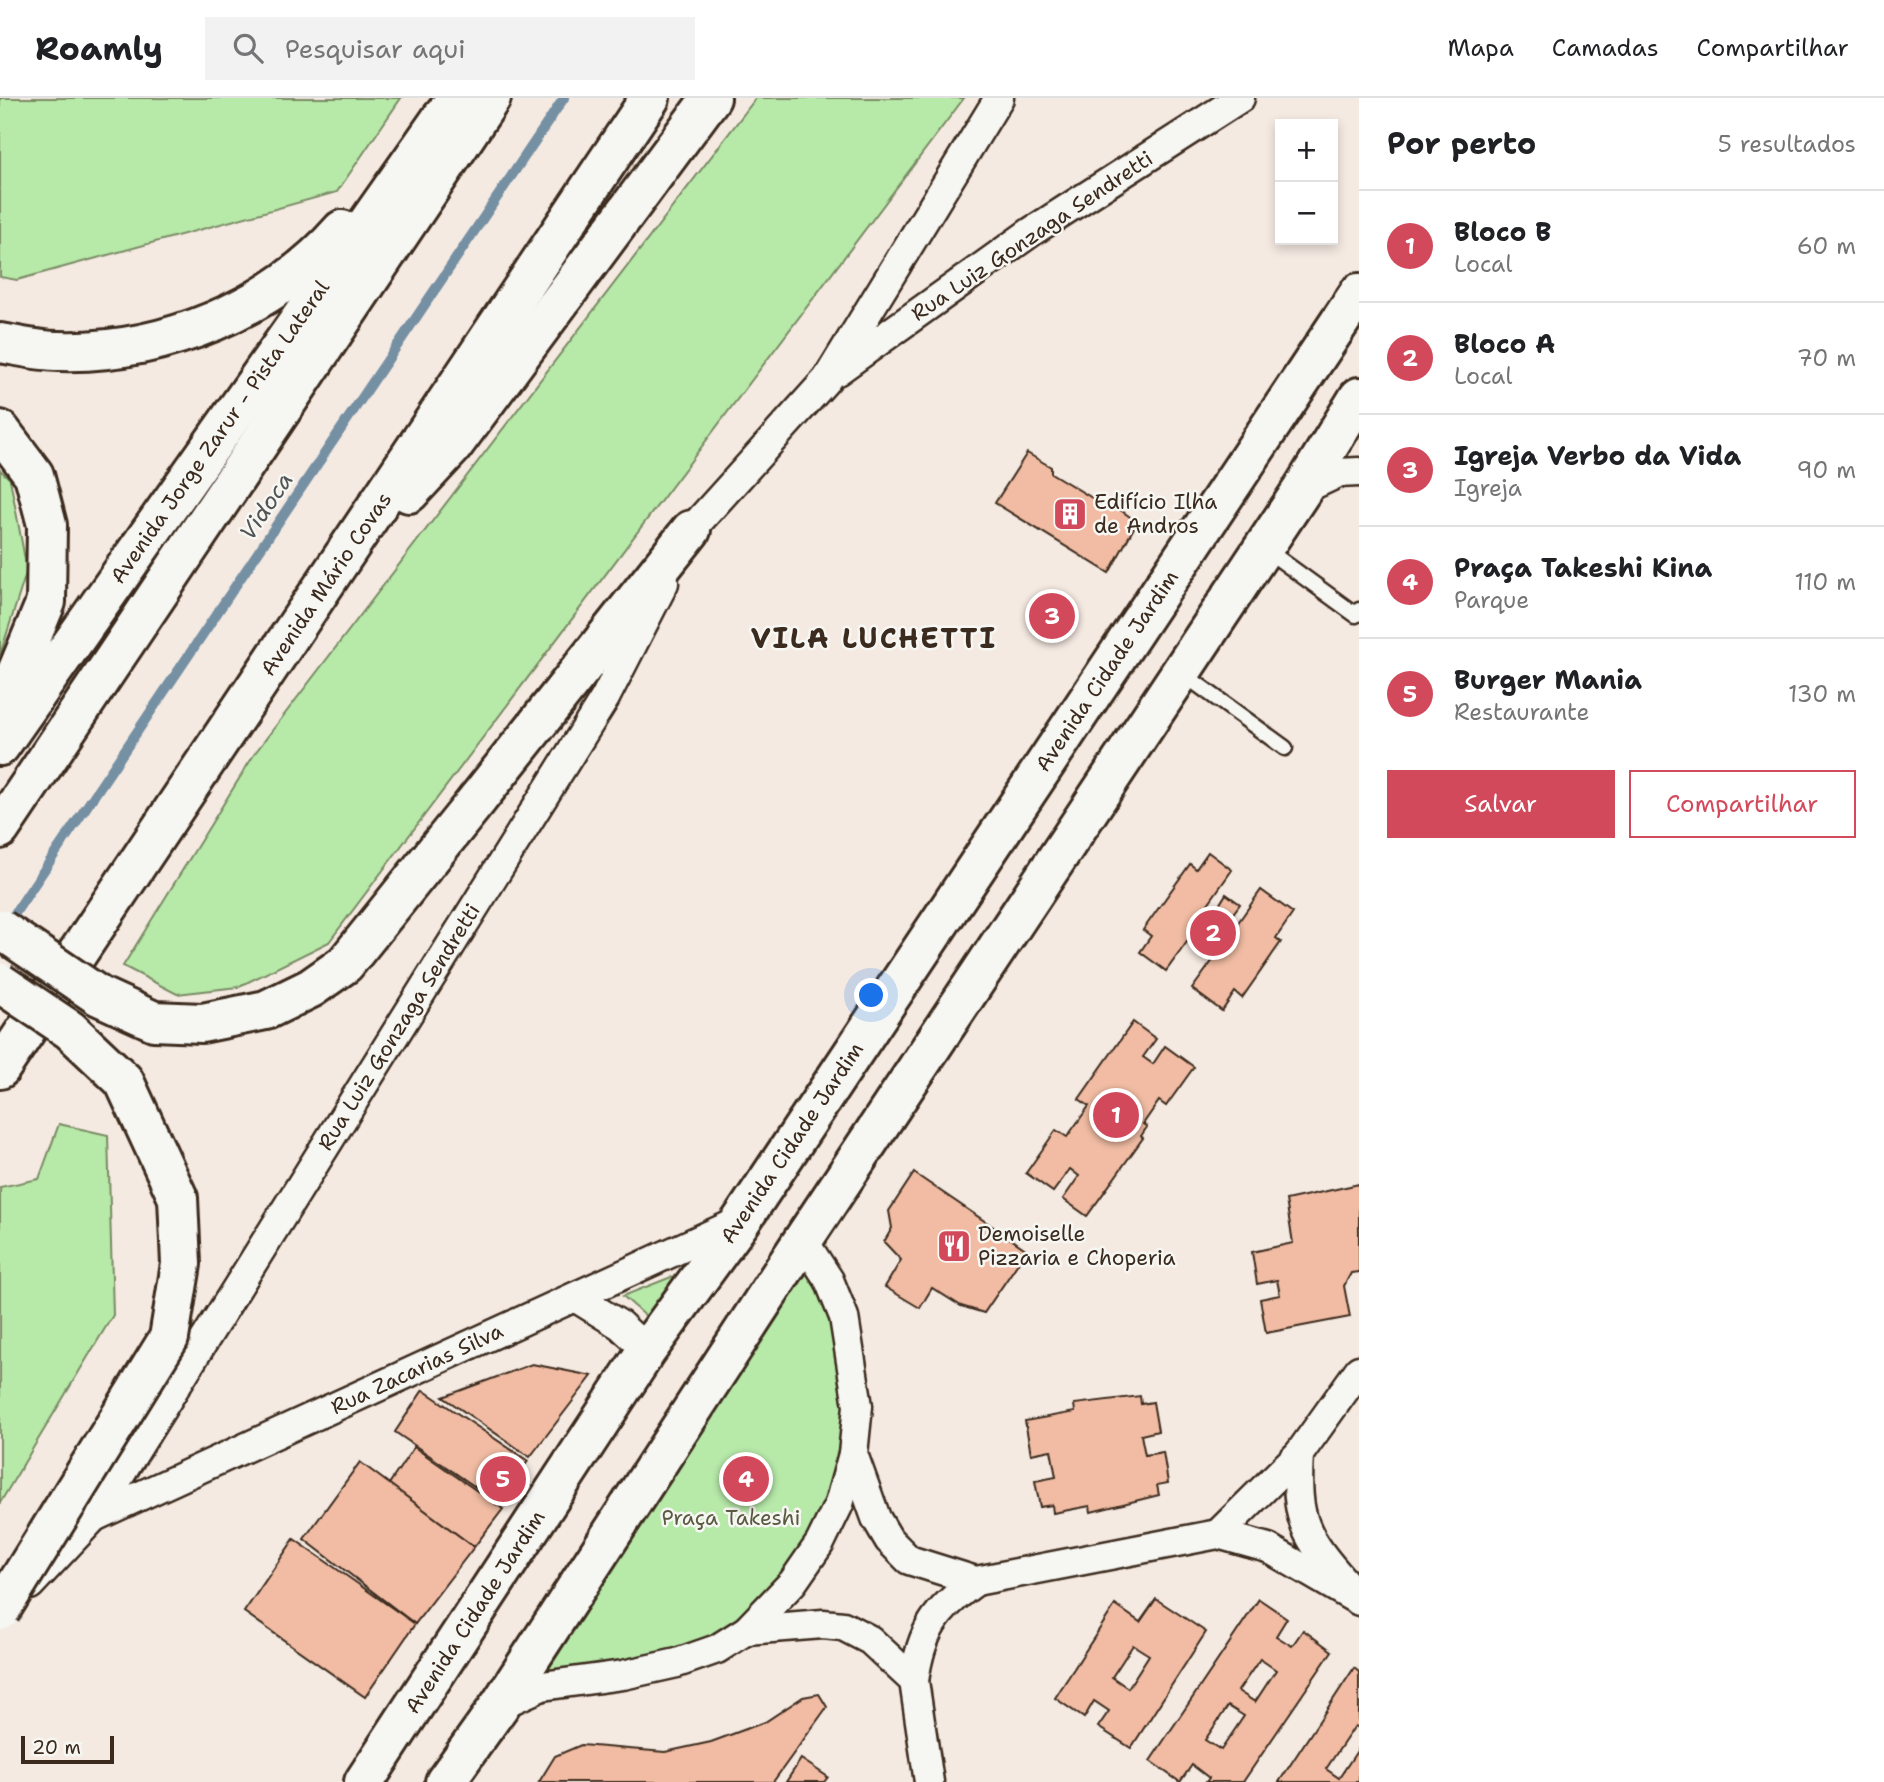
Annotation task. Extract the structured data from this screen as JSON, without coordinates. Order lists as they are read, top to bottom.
{
  "streets": {
    "main road": ["Avenida Jorge Zarur - Pista Lateral", "Avenida Mário Covas", "Avenida Cidade Jardim"],
    "street": ["Rua Luiz Gonzaga Sendretti", "Rua Zacarias Silva"]
  },
  "crossings": [
    ["Rua Luiz Gonzaga Sendretti", "Rua Zacarias Silva"],
    ["Avenida Cidade Jardim", "Rua Zacarias Silva"]
  ],
  "districts": ["VILA LUCHETTI"],
  "water": ["Vidoca"],
  "parks": ["Praça Takeshi"],
  "places": {
    "building": ["Edifício Ilha de Andros"],
    "restaurant": ["Demoiselle Pizzaria e Choperia"]
  },
  "scale_bar": "20 m",
  "page": {
    "header": "Roamly",
    "search": "Pesquisar aqui",
    "nav": ["Mapa", "Camadas", "Compartilhar"],
    "heading": ["Por perto", "5 resultados"],
    "map_buttons": ["+", "−"],
    "list": [
      {
        "mark": "1",
        "name": "Bloco B",
        "note": "Local",
        "value": "60 m"
      },
      {
        "mark": "2",
        "name": "Bloco A",
        "note": "Local",
        "value": "70 m"
      },
      {
        "mark": "3",
        "name": "Igreja Verbo da Vida",
        "note": "Igreja",
        "value": "90 m"
      },
      {
        "mark": "4",
        "name": "Praça Takeshi Kina",
        "note": "Parque",
        "value": "110 m"
      },
      {
        "mark": "5",
        "name": "Burger Mania",
        "note": "Restaurante",
        "value": "130 m"
      }
    ],
    "pins": [
      "3",
      "2",
      "1",
      "4",
      "5"
    ],
    "buttons": ["Salvar", "Compartilhar"],
    "scale": "20 m"
  }
}
